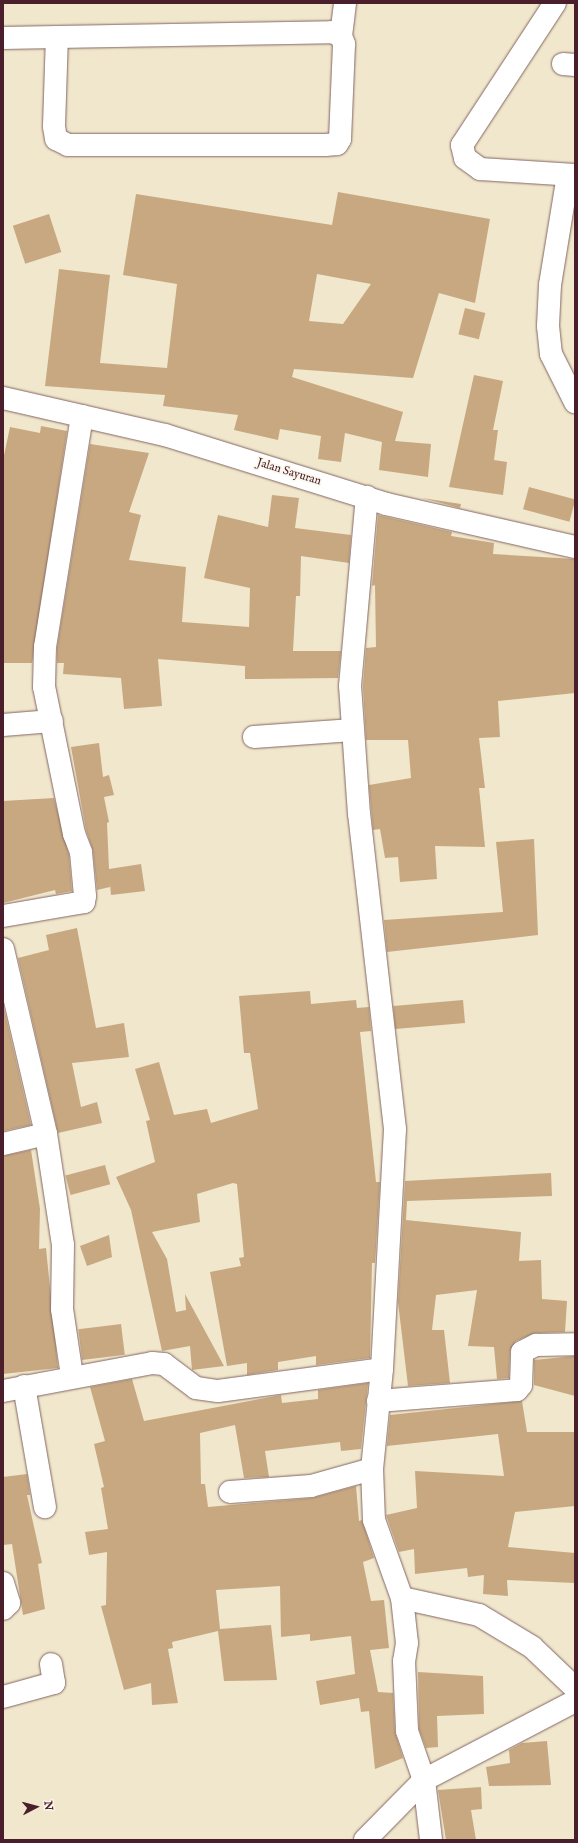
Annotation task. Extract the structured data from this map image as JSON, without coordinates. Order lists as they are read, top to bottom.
{
  "streets": {
    "street": ["Jalan Sayuran"]
  },
  "north": "right"
}
